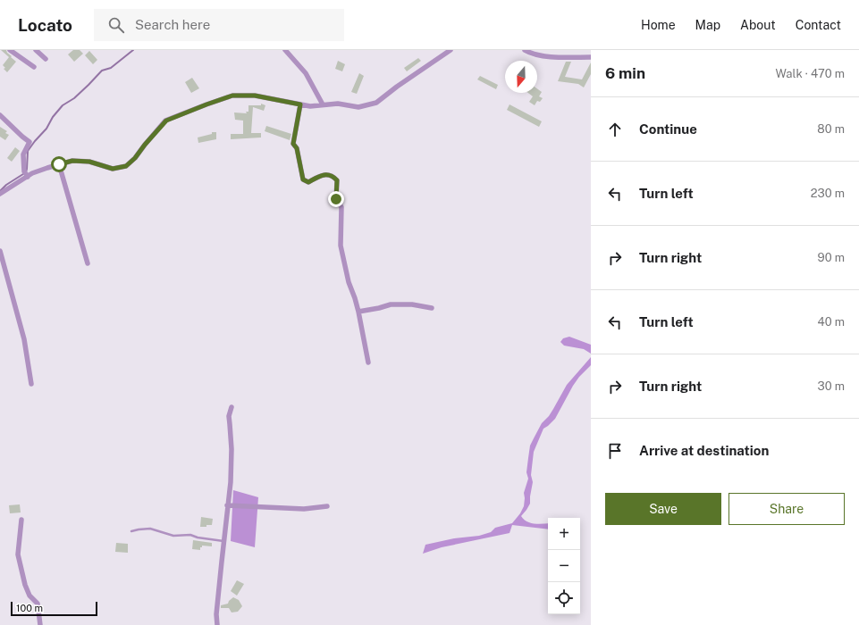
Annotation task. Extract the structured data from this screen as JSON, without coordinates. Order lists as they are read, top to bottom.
{
  "scale_bar": "100 m",
  "north": "bottom",
  "page": {
    "header": "Locato",
    "search": "Search here",
    "nav": [
      "Home",
      "Map",
      "About",
      "Contact"
    ],
    "heading": ["6 min", "Walk · 470 m"],
    "list": [
      ["Continue", "80 m"],
      ["Turn left", "230 m"],
      ["Turn right", "90 m"],
      ["Turn left", "40 m"],
      ["Turn right", "30 m"],
      "Arrive at destination"
    ],
    "buttons": ["Save", "Share"],
    "map_buttons": ["+", "−"],
    "scale": "100 m"
  }
}
